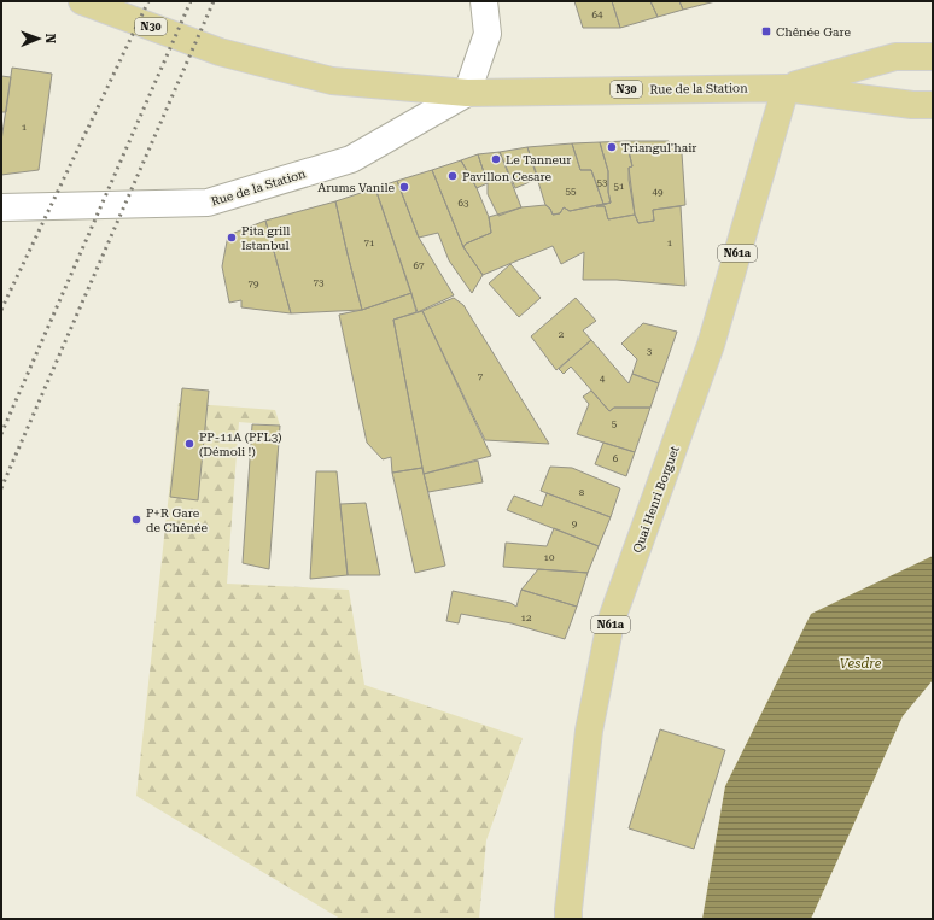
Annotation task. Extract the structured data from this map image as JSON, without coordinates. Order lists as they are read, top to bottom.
{
  "streets": {
    "main road": [
      "N30",
      "Rue de la Station",
      "N61a",
      "Quai Henri Borguet"
    ]
  },
  "crossings": [
    ["N30", "Rue de la Station"],
    ["Rue de la Station", "Quai Henri Borguet"]
  ],
  "water": ["Vesdre"],
  "places": {
    "transit": ["Chênée Gare"],
    "other": [
      "Triangul'hair",
      "Le Tanneur",
      "Pavillon Cesare",
      "Arums Vanile",
      "Pita grill Istanbul",
      "PP-11A (PFL3) (Démoli !)",
      "P+R Gare de Chênée"
    ]
  },
  "house_numbers": [
    "64",
    "1",
    "53",
    "51",
    "55",
    "49",
    "63",
    "71",
    "1",
    "67",
    "73",
    "79",
    "2",
    "3",
    "7",
    "4",
    "5",
    "6",
    "8",
    "9",
    "10",
    "12"
  ],
  "north": "right"
}
